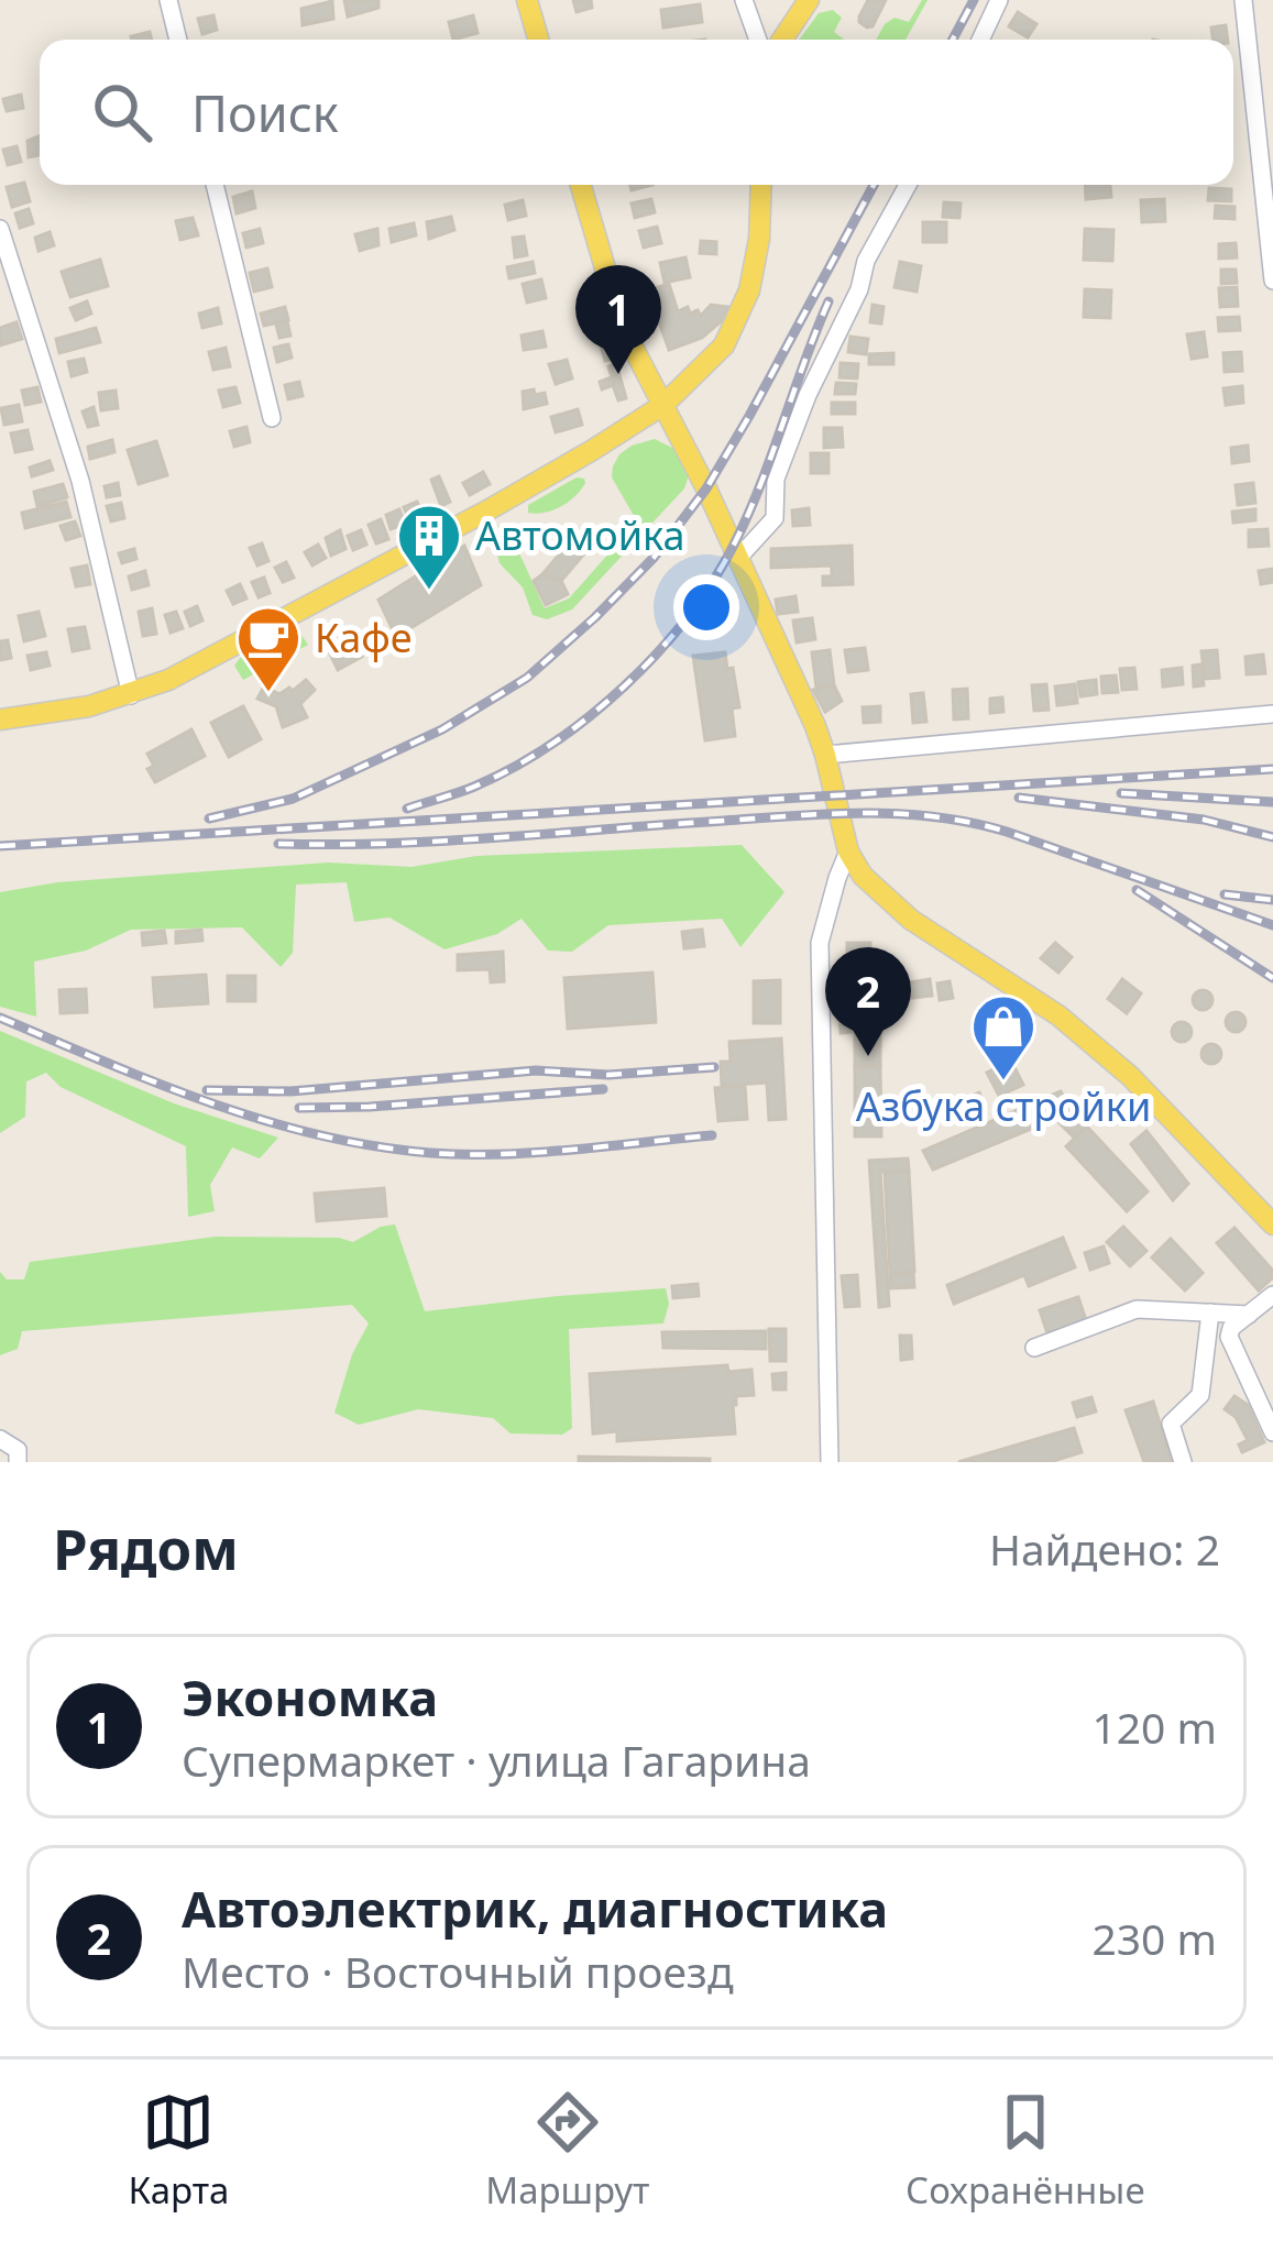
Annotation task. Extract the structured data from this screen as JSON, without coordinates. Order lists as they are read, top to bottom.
{
  "places": {
    "building": ["Автомойка"],
    "cafe": ["Кафе"],
    "shop": ["Азбука стройки"]
  },
  "page": {
    "search": "Поиск",
    "pins": ["1", "2"],
    "heading": ["Рядом", "Найдено: 2"],
    "list": [
      {
        "mark": "1",
        "name": "Экономка",
        "note": "Супермаркет · улица Гагарина",
        "value": "120 m"
      },
      {
        "mark": "2",
        "name": "Автоэлектрик, диагностика",
        "note": "Место · Восточный проезд",
        "value": "230 m"
      }
    ],
    "nav": ["Карта", "Маршрут", "Сохранённые"]
  }
}
